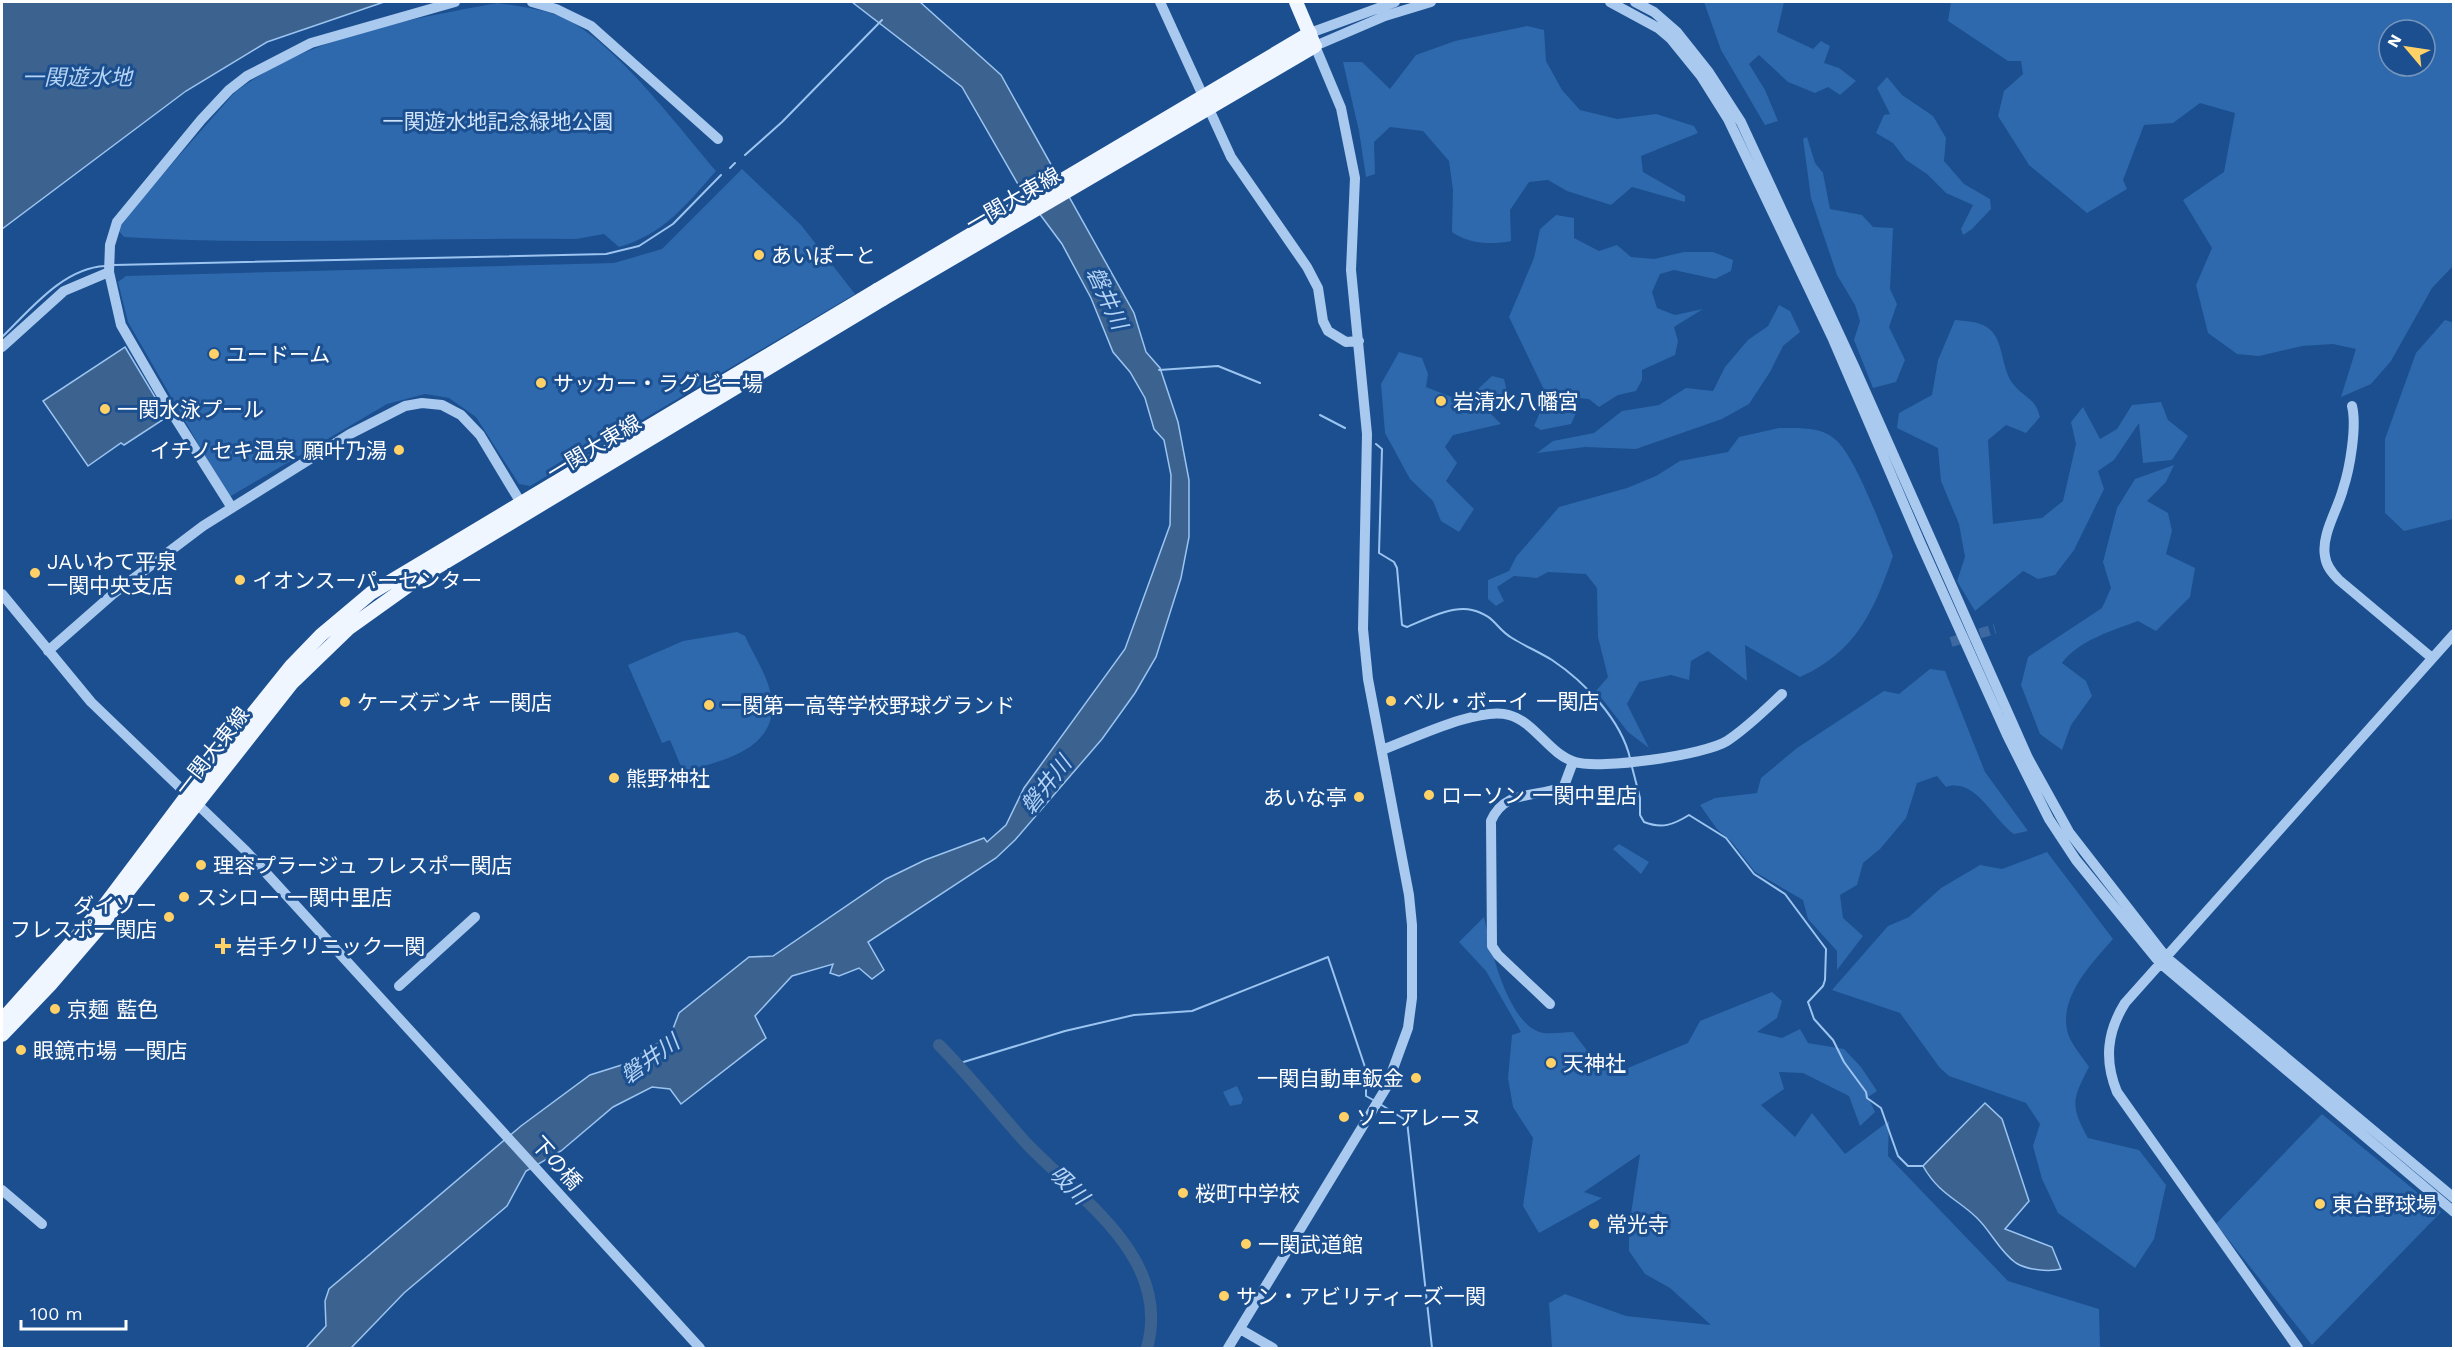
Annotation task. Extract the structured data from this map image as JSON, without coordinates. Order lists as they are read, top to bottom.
{
  "streets": {
    "main road": ["一関大東線"],
    "street": ["下の橋"]
  },
  "crossings": [
    ["一関大東線", "下の橋"]
  ],
  "water": ["一関遊水地", "磐井川", "吸川"],
  "parks": ["一関遊水地記念緑地公園"],
  "places": {
    "other": [
      "あいぽーと",
      "ユードーム",
      "サッカー・ラグビー場",
      "岩清水八幡宮",
      "一関水泳プール",
      "イチノセキ温泉 願叶乃湯",
      "JAいわて平泉 一関中央支店",
      "イオンスーパーセンター",
      "ベル・ボーイ 一関店",
      "ケーズデンキ 一関店",
      "一関第一高等学校野球グランド",
      "熊野神社",
      "ローソン 一関中里店",
      "あいな亭",
      "理容プラージュ フレスポ一関店",
      "スシロー 一関中里店",
      "ダイソー フレスポ一関店",
      "京麺 藍色",
      "眼鏡市場 一関店",
      "天神社",
      "一関自動車鈑金",
      "ソニアレーヌ",
      "桜町中学校",
      "東台野球場",
      "常光寺",
      "一関武道館",
      "サン・アビリティーズ一関"
    ],
    "health": ["岩手クリニック一関"]
  },
  "scale_bar": "100 m",
  "north": "top left"
}
